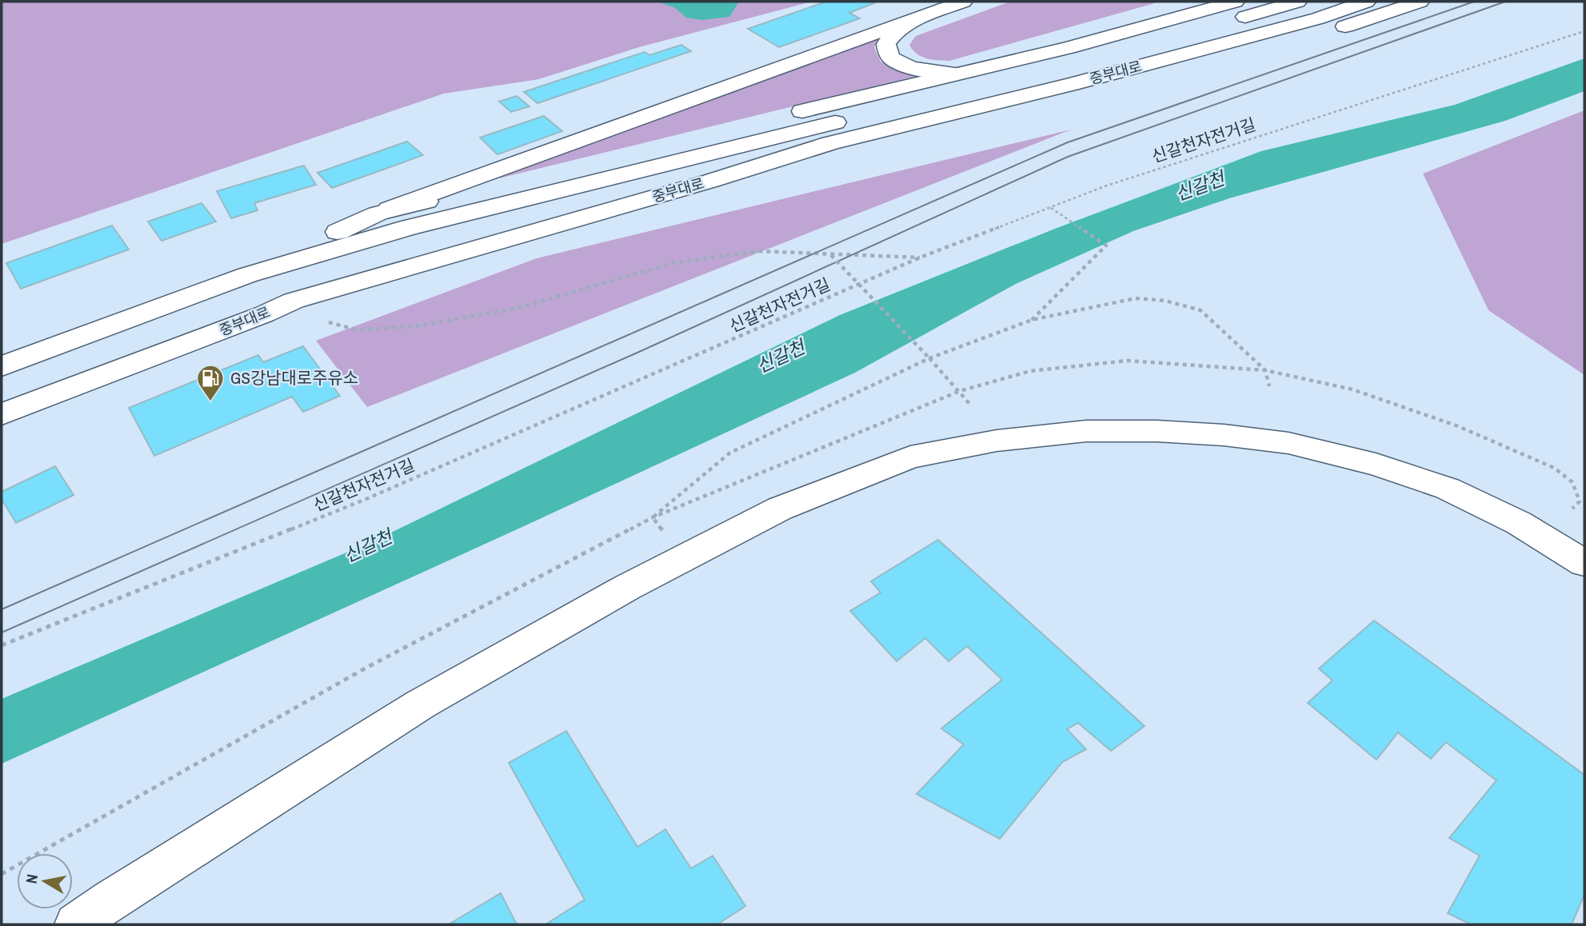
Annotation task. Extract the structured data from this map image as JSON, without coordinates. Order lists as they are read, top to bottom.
{
  "streets": {
    "main road": ["중부대로"],
    "path": ["신갈천자전거길"]
  },
  "water": ["신갈천"],
  "places": {
    "fuel station": ["GS강남대로주유소"]
  },
  "north": "left"
}
